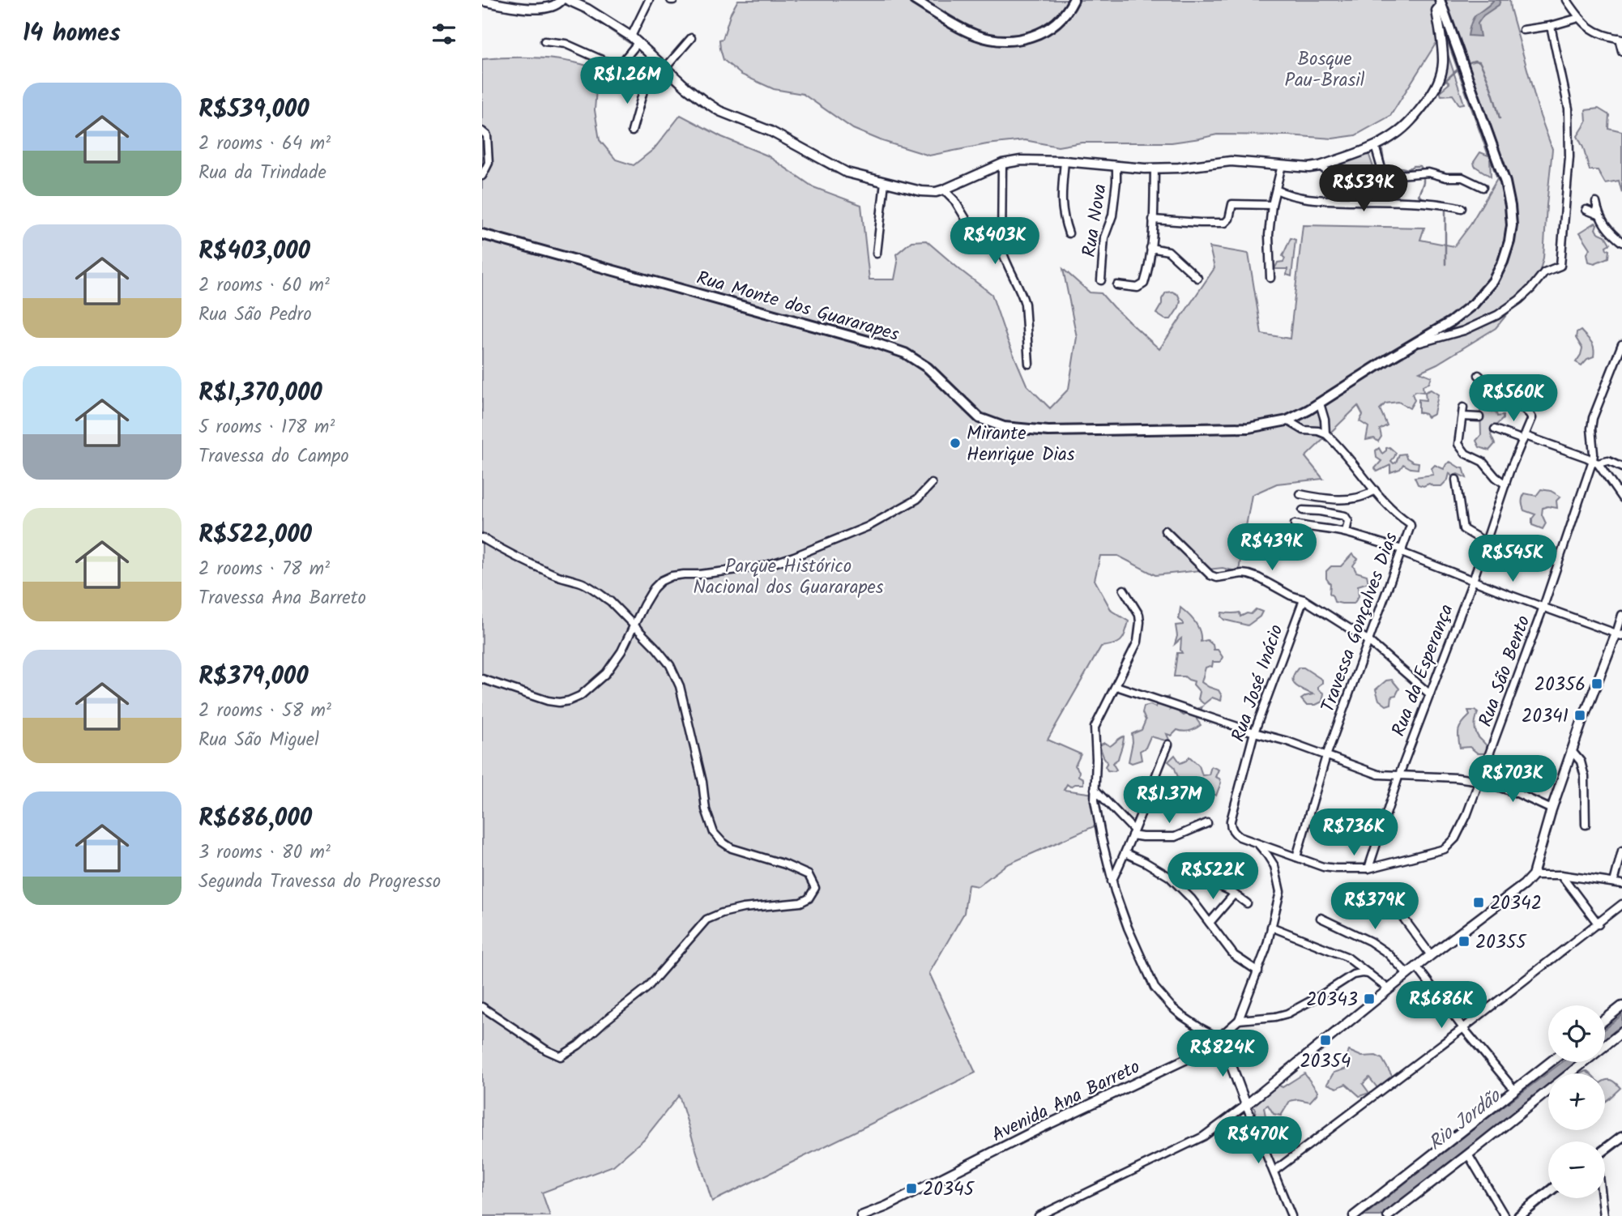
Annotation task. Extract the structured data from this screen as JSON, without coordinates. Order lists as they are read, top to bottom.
{
  "streets": {
    "main road": ["Rua Monte dos Guararapes"],
    "street": [
      "Rua Nova",
      "Travessa Gonçalves Dias",
      "Rua da Esperança",
      "Rua São Bento",
      "Rua José Inácio",
      "Avenida Ana Barreto"
    ]
  },
  "crossings": [
    ["Travessa Gonçalves Dias", "Rua São Bento"],
    ["Rua da Esperança", "Rua São Bento"],
    ["Rua São Bento", "Rua José Inácio"]
  ],
  "water": ["Rio Jordão"],
  "parks": ["Bosque Pau-Brasil", "Parque Histórico Nacional dos Guararapes"],
  "places": {
    "other": ["Mirante Henrique Dias"],
    "transit": [
      "20356",
      "20341",
      "20342",
      "20355",
      "20343",
      "20354",
      "20345"
    ]
  },
  "page": {
    "heading": "14 homes",
    "price": [
      "R$1.26M",
      "R$539K",
      "R$403K",
      "R$560K",
      "R$439K",
      "R$545K",
      "R$703K",
      "R$1.37M",
      "R$736K",
      "R$522K",
      "R$379K",
      "R$686K",
      "R$824K",
      "R$470K"
    ],
    "list": [
      {
        "name": "R$539,000",
        "note": "2 rooms · 64 m² · Rua da Trindade"
      },
      {
        "name": "R$403,000",
        "note": "2 rooms · 60 m² · Rua São Pedro"
      },
      {
        "name": "R$1,370,000",
        "note": "5 rooms · 178 m² · Travessa do Campo"
      },
      {
        "name": "R$522,000",
        "note": "2 rooms · 78 m² · Travessa Ana Barreto"
      },
      {
        "name": "R$379,000",
        "note": "2 rooms · 58 m² · Rua São Miguel"
      },
      {
        "name": "R$686,000",
        "note": "3 rooms · 80 m² · Segunda Travessa do Progresso"
      }
    ],
    "map_buttons": ["+", "−"]
  }
}
